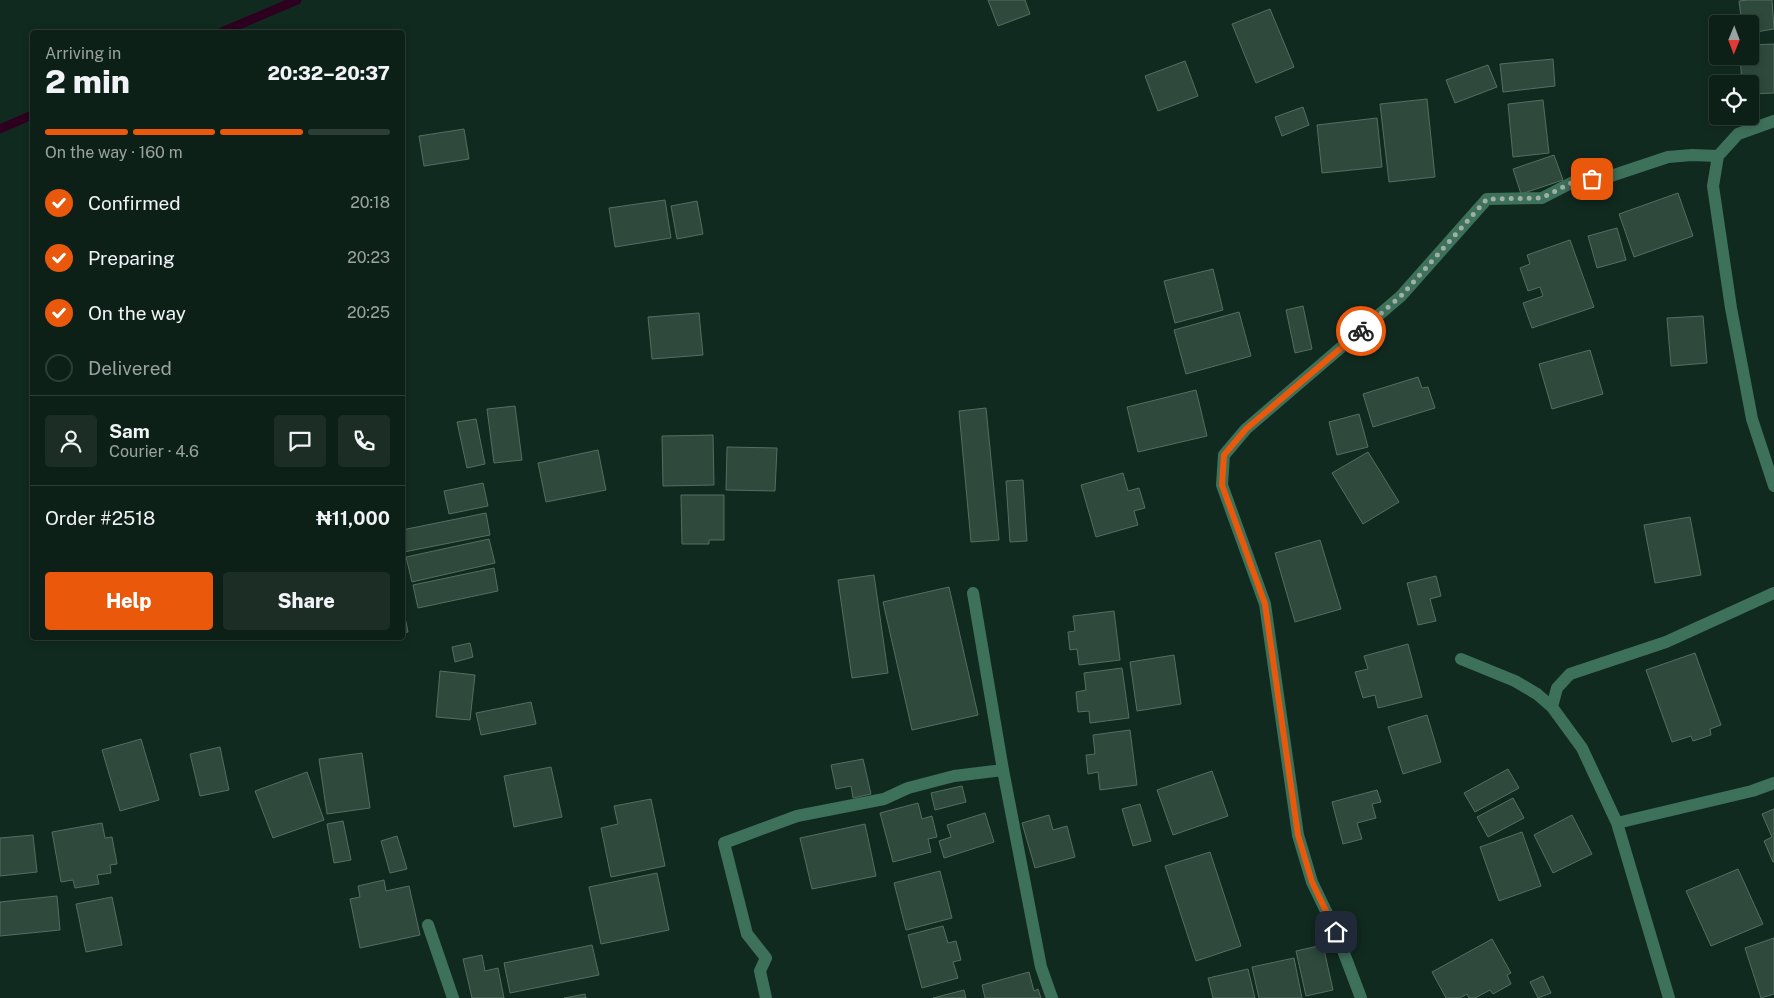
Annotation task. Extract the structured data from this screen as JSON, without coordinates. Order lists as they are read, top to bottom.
{
  "north": "bottom",
  "page": {
    "heading": ["2 min", "Arriving in", "20:32–20:37"],
    "panel": [
      "Sam",
      "Courier · 4.6",
      "Order #2518",
      "₦11,000"
    ],
    "bar": "On the way · 160 m",
    "list": [
      ["Confirmed", "20:18"],
      ["Preparing", "20:23"],
      ["On the way", "20:25"],
      "Delivered"
    ],
    "buttons": ["Help", "Share"]
  }
}
